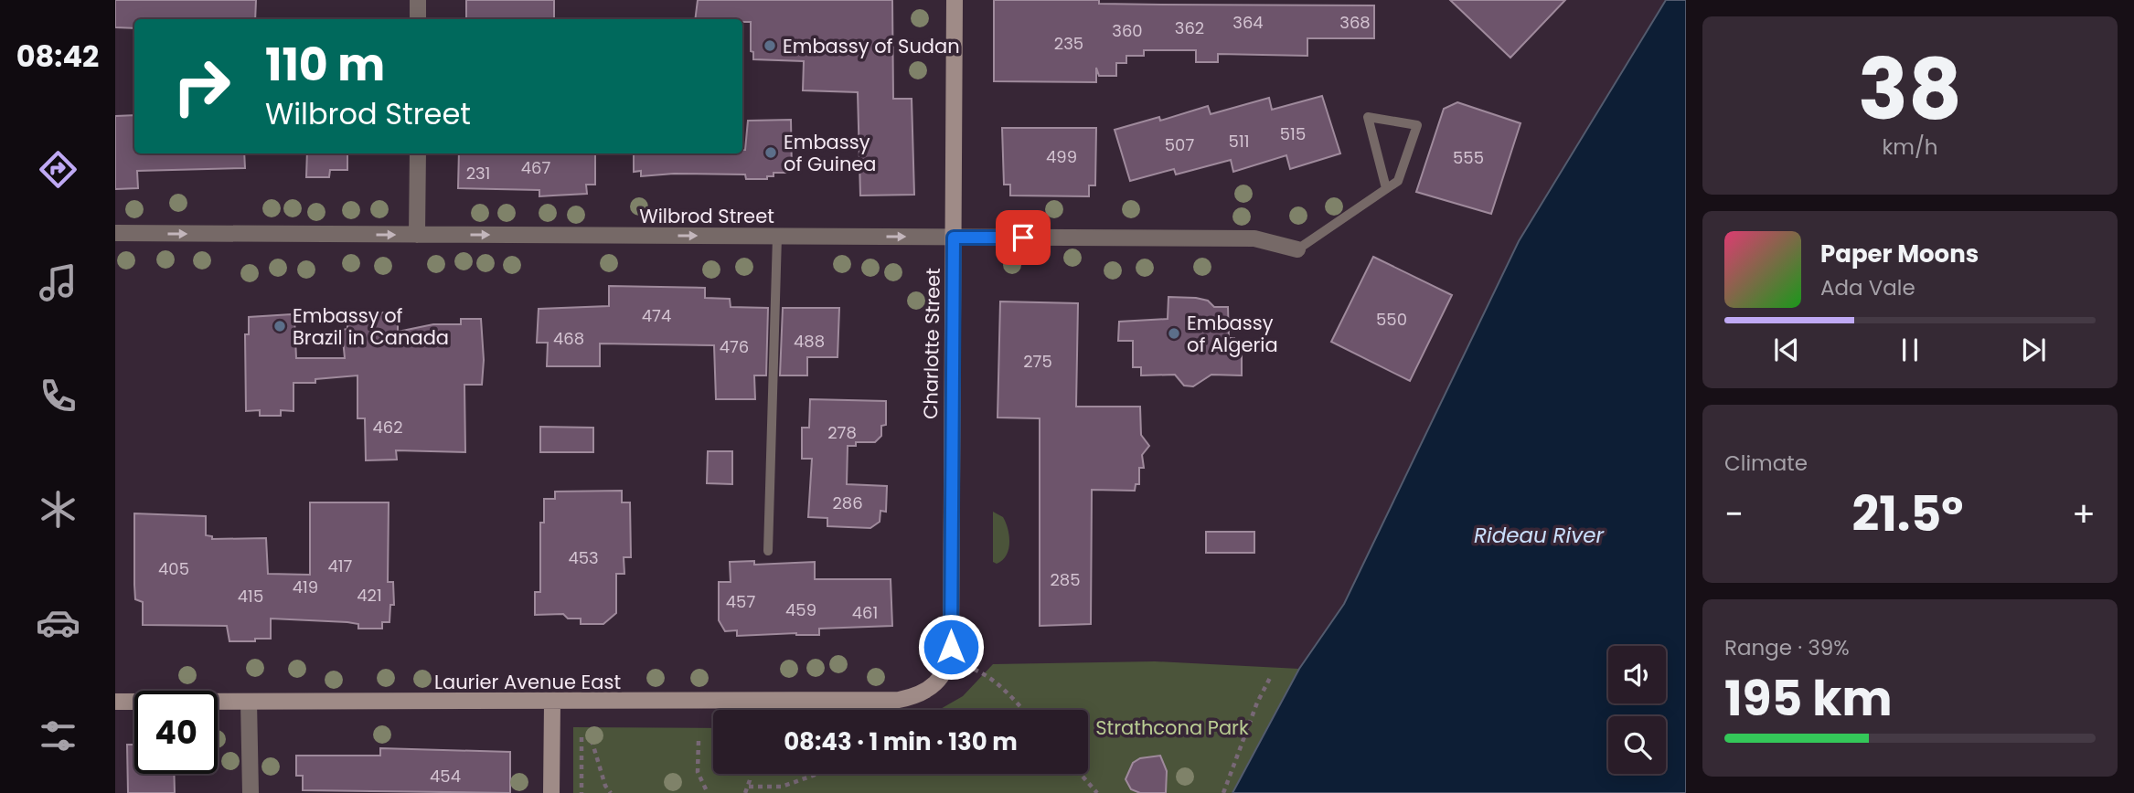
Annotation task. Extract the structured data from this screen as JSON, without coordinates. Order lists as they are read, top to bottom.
{
  "streets": {
    "street": ["Wilbrod Street", "Charlotte Street", "Laurier Avenue East"]
  },
  "crossings": [
    ["Wilbrod Street", "Charlotte Street"],
    ["Charlotte Street", "Laurier Avenue East"]
  ],
  "one_way": ["Wilbrod Street"],
  "water": ["Rideau River"],
  "parks": ["Strathcona Park"],
  "places": [
    "Embassy of Sudan",
    "Embassy of Guinea",
    "Embassy of Brazil in Canada",
    "Embassy of Algeria"
  ],
  "house_numbers": [
    "364",
    "368",
    "362",
    "360",
    "235",
    "515",
    "511",
    "507",
    "499",
    "555",
    "467",
    "231",
    "474",
    "550",
    "468",
    "488",
    "476",
    "275",
    "462",
    "278",
    "286",
    "453",
    "417",
    "405",
    "285",
    "419",
    "421",
    "415",
    "457",
    "459",
    "461",
    "454"
  ],
  "page": {
    "tabs": "08:42",
    "tile": [
      ["38", "km/h"],
      "Climate",
      ["Range · 39%", "195 km"]
    ],
    "turn": ["110 m", "Wilbrod Street"],
    "song": ["Paper Moons", "Ada Vale"],
    "heat": ["−", "21.5°", "+"],
    "limit": "40",
    "trip": "08:43 · 1 min · 130 m"
  }
}
